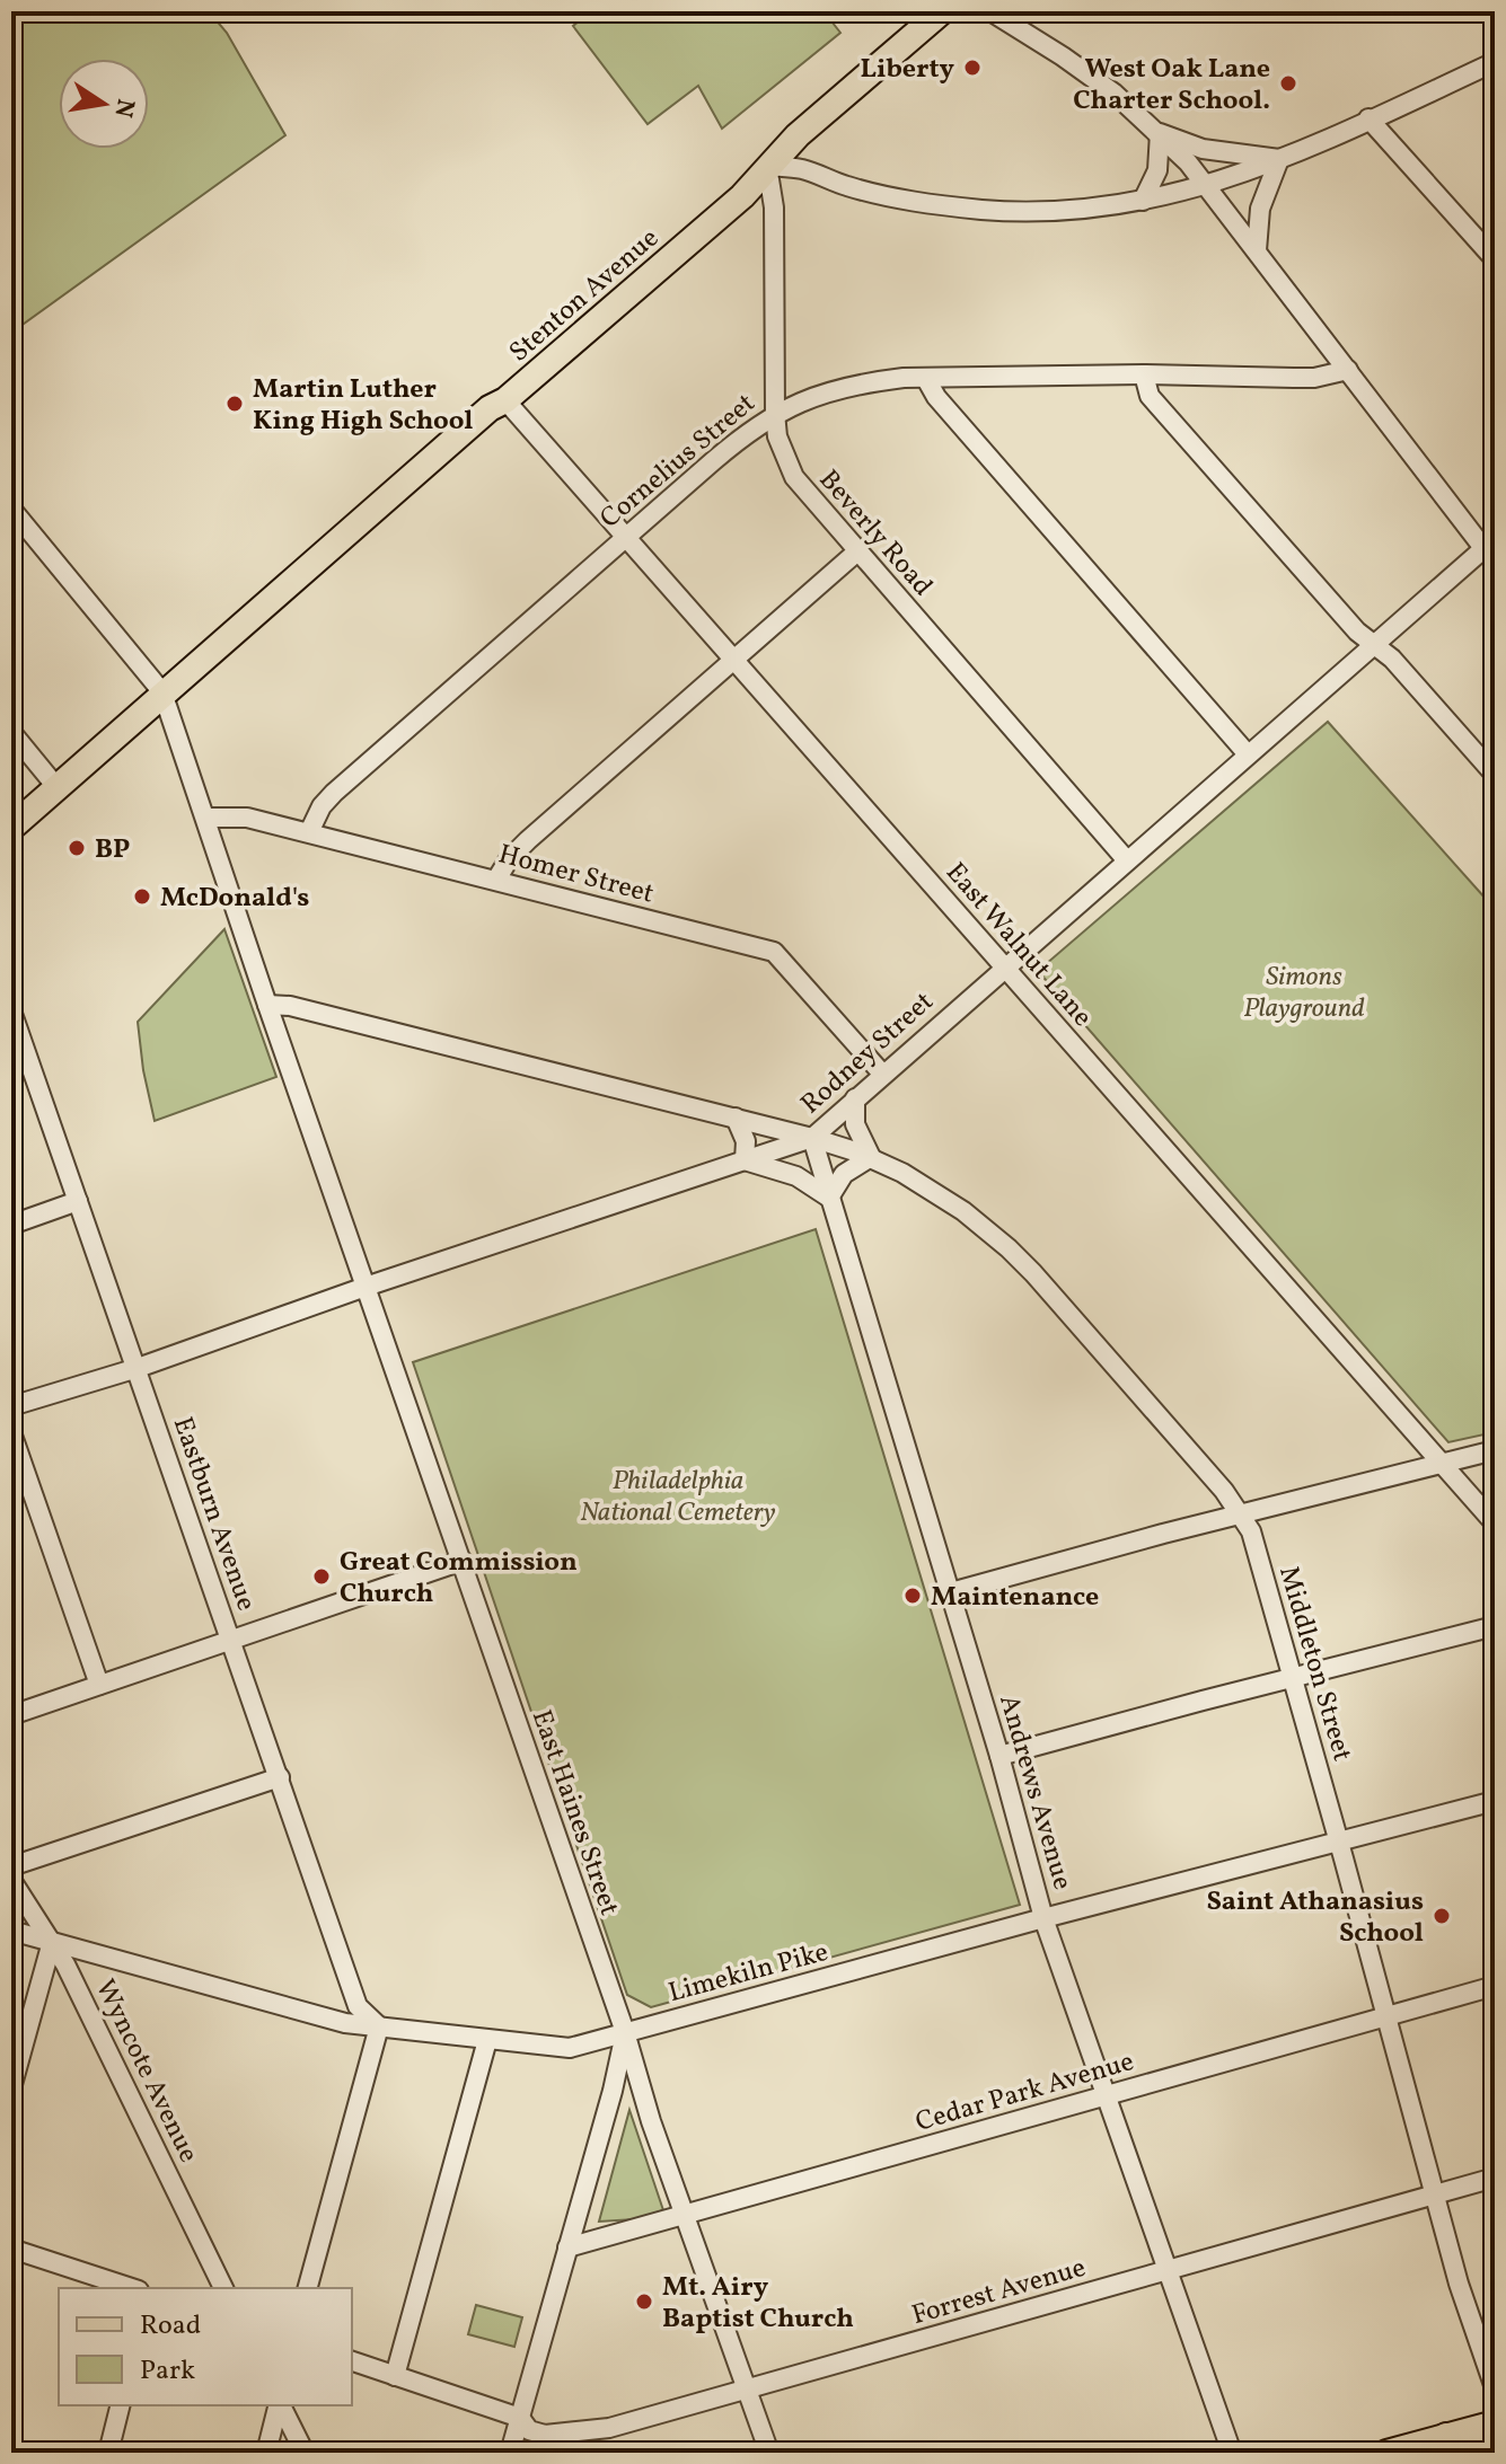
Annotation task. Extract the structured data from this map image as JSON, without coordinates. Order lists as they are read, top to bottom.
{
  "streets": {
    "main road": ["Stenton Avenue"],
    "street": [
      "Cornelius Street",
      "Beverly Road",
      "Homer Street",
      "East Walnut Lane",
      "Rodney Street",
      "Eastburn Avenue",
      "Middleton Street",
      "Andrews Avenue",
      "East Haines Street",
      "Limekiln Pike",
      "Wyncote Avenue",
      "Cedar Park Avenue",
      "Forrest Avenue"
    ]
  },
  "crossings": [
    ["Stenton Avenue", "Beverly Road"],
    ["Stenton Avenue", "East Walnut Lane"],
    ["Stenton Avenue", "East Haines Street"],
    ["Cornelius Street", "Beverly Road"],
    ["Cornelius Street", "Homer Street"],
    ["Cornelius Street", "East Walnut Lane"],
    ["Beverly Road", "Rodney Street"],
    ["Homer Street", "Rodney Street"],
    ["Homer Street", "East Haines Street"],
    ["East Walnut Lane", "Rodney Street"],
    ["Rodney Street", "Eastburn Avenue"],
    ["Rodney Street", "Middleton Street"],
    ["Rodney Street", "Andrews Avenue"],
    ["Rodney Street", "East Haines Street"],
    ["Eastburn Avenue", "Limekiln Pike"],
    ["Middleton Street", "Andrews Avenue"],
    ["Middleton Street", "East Haines Street"],
    ["Middleton Street", "Limekiln Pike"],
    ["Middleton Street", "Cedar Park Avenue"],
    ["Middleton Street", "Forrest Avenue"],
    ["Andrews Avenue", "Limekiln Pike"],
    ["Andrews Avenue", "Cedar Park Avenue"],
    ["Andrews Avenue", "Forrest Avenue"],
    ["East Haines Street", "Limekiln Pike"],
    ["East Haines Street", "Cedar Park Avenue"],
    ["East Haines Street", "Forrest Avenue"],
    ["Limekiln Pike", "Wyncote Avenue"]
  ],
  "parks": ["Simons Playground", "Philadelphia National Cemetery"],
  "places": [
    "Liberty",
    "West Oak Lane Charter School.",
    "Martin Luther King High School",
    "BP",
    "McDonald's",
    "Great Commission Church",
    "Maintenance",
    "Saint Athanasius School",
    "Mt. Airy Baptist Church"
  ],
  "legend": ["Road", "Park"],
  "north": "right"
}
